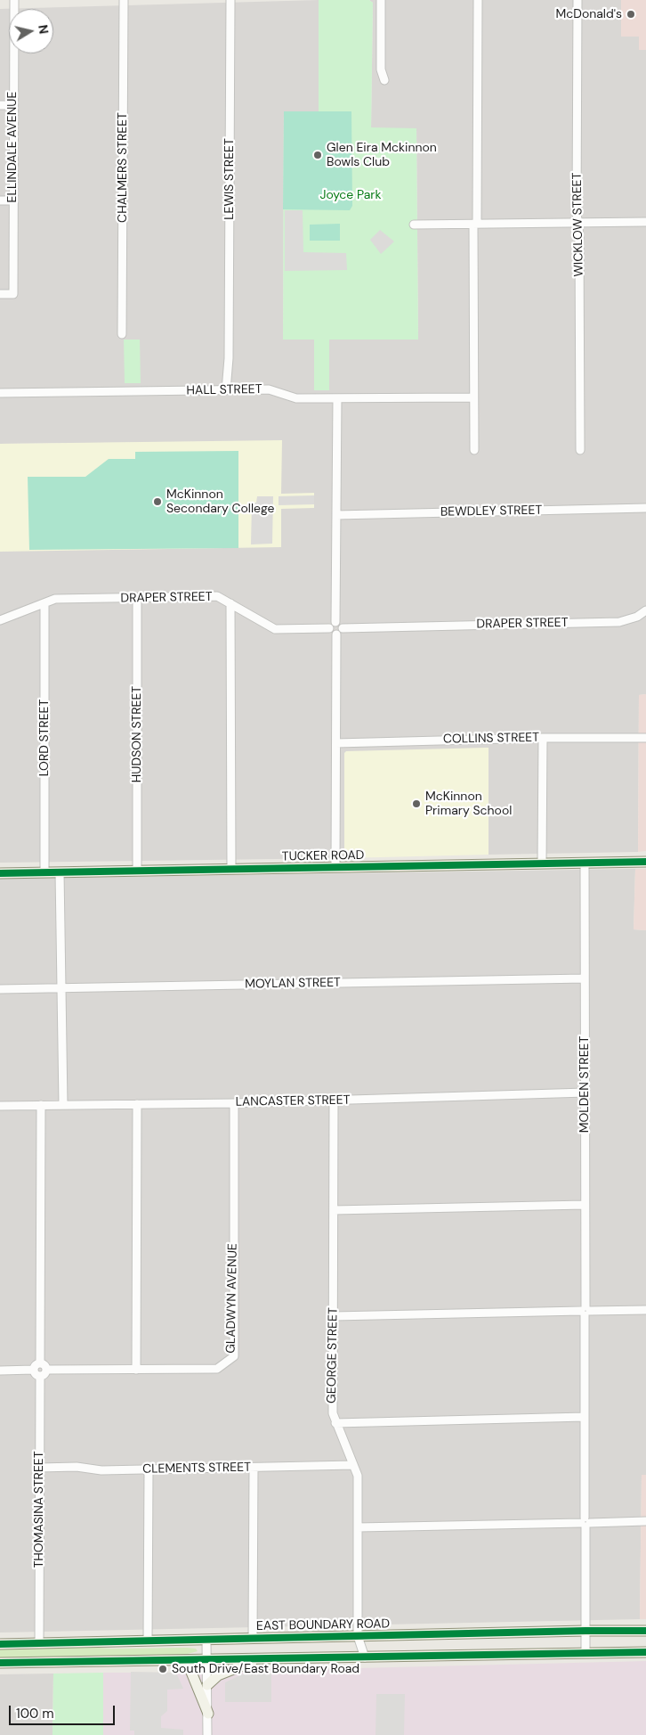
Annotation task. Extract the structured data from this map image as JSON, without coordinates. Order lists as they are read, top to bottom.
{
  "streets": {
    "main road": ["TUCKER ROAD", "EAST BOUNDARY ROAD"],
    "street": [
      "ELLINDALE AVENUE",
      "CHALMERS STREET",
      "LEWIS STREET",
      "WICKLOW STREET",
      "HALL STREET",
      "BEWDLEY STREET",
      "DRAPER STREET",
      "HUDSON STREET",
      "LORD STREET",
      "COLLINS STREET",
      "MOYLAN STREET",
      "MOLDEN STREET",
      "LANCASTER STREET",
      "GLADWYN AVENUE",
      "GEORGE STREET",
      "CLEMENTS STREET",
      "THOMASINA STREET"
    ]
  },
  "crossings": [
    ["LEWIS STREET", "HALL STREET"],
    ["DRAPER STREET", "HUDSON STREET"],
    ["DRAPER STREET", "LORD STREET"],
    ["HUDSON STREET", "TUCKER ROAD"],
    ["LORD STREET", "TUCKER ROAD"],
    ["TUCKER ROAD", "MOLDEN STREET"],
    ["MOYLAN STREET", "MOLDEN STREET"],
    ["MOLDEN STREET", "LANCASTER STREET"],
    ["MOLDEN STREET", "EAST BOUNDARY ROAD"],
    ["LANCASTER STREET", "GLADWYN AVENUE"],
    ["LANCASTER STREET", "GEORGE STREET"],
    ["GLADWYN AVENUE", "THOMASINA STREET"],
    ["GEORGE STREET", "CLEMENTS STREET"],
    ["GEORGE STREET", "EAST BOUNDARY ROAD"],
    ["CLEMENTS STREET", "THOMASINA STREET"],
    ["THOMASINA STREET", "EAST BOUNDARY ROAD"]
  ],
  "parks": ["Joyce Park"],
  "places": [
    "McDonald's",
    "Glen Eira Mckinnon Bowls Club",
    "McKinnon Secondary College",
    "McKinnon Primary School",
    "South Drive/East Boundary Road"
  ],
  "scale_bar": "100 m",
  "north": "right"
}
